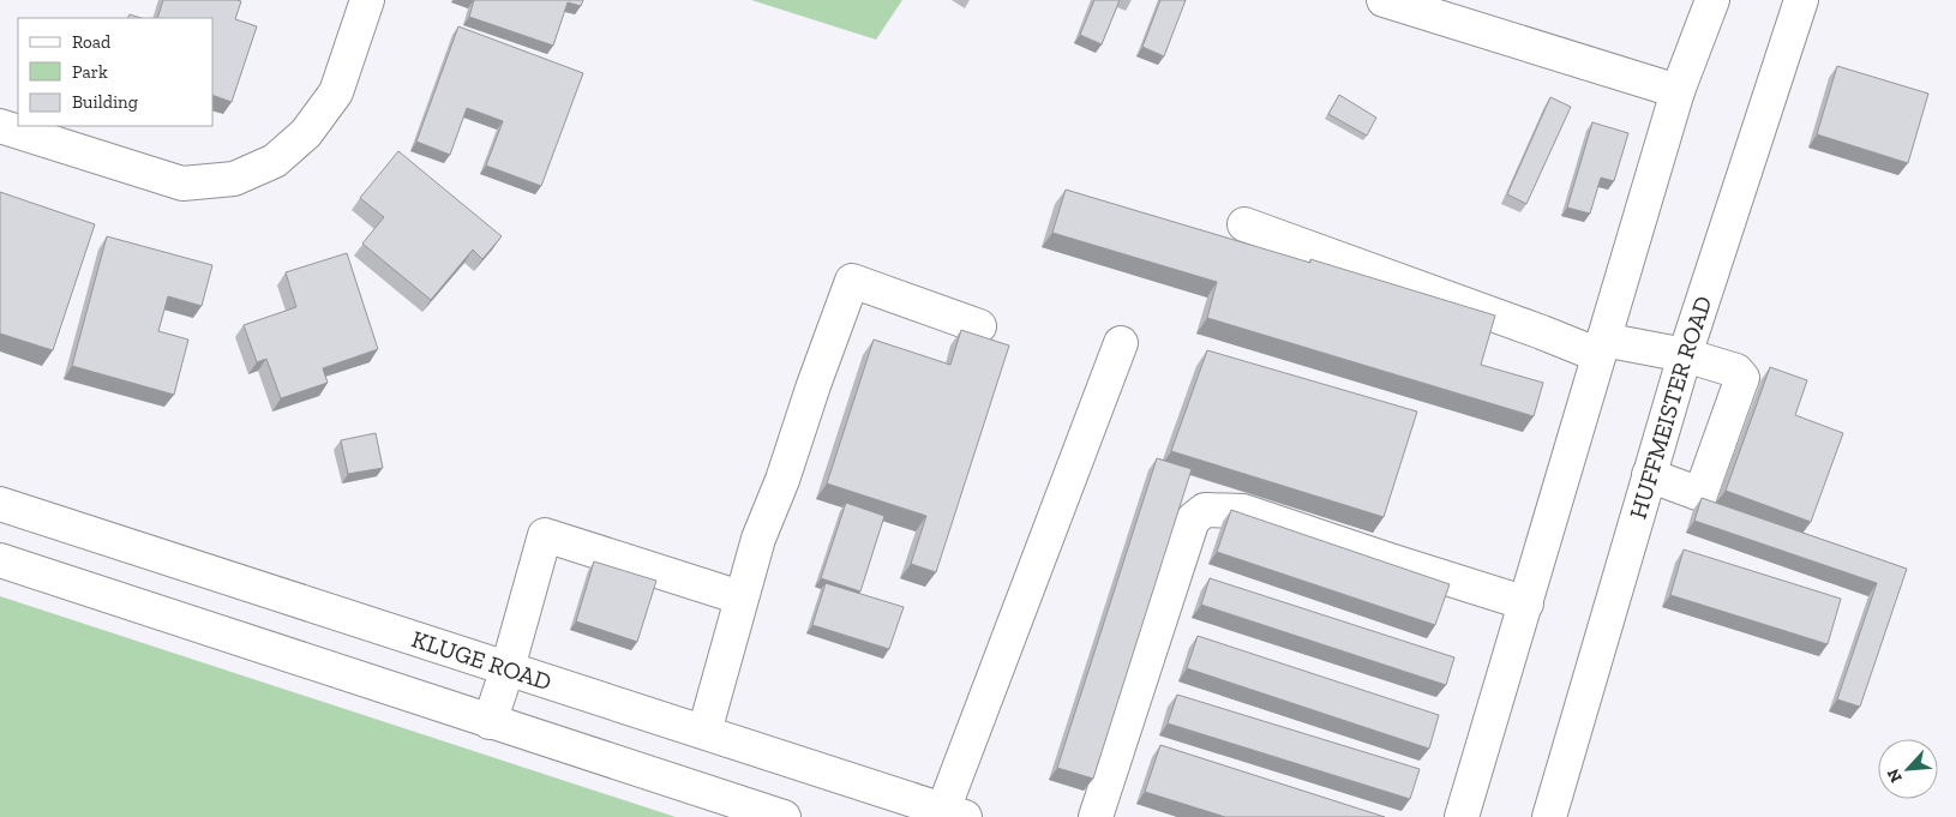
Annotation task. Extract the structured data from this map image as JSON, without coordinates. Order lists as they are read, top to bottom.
{
  "streets": {
    "main road": ["HUFFMEISTER ROAD", "KLUGE ROAD"]
  },
  "legend": ["Road", "Park", "Building"],
  "north": "bottom left"
}
